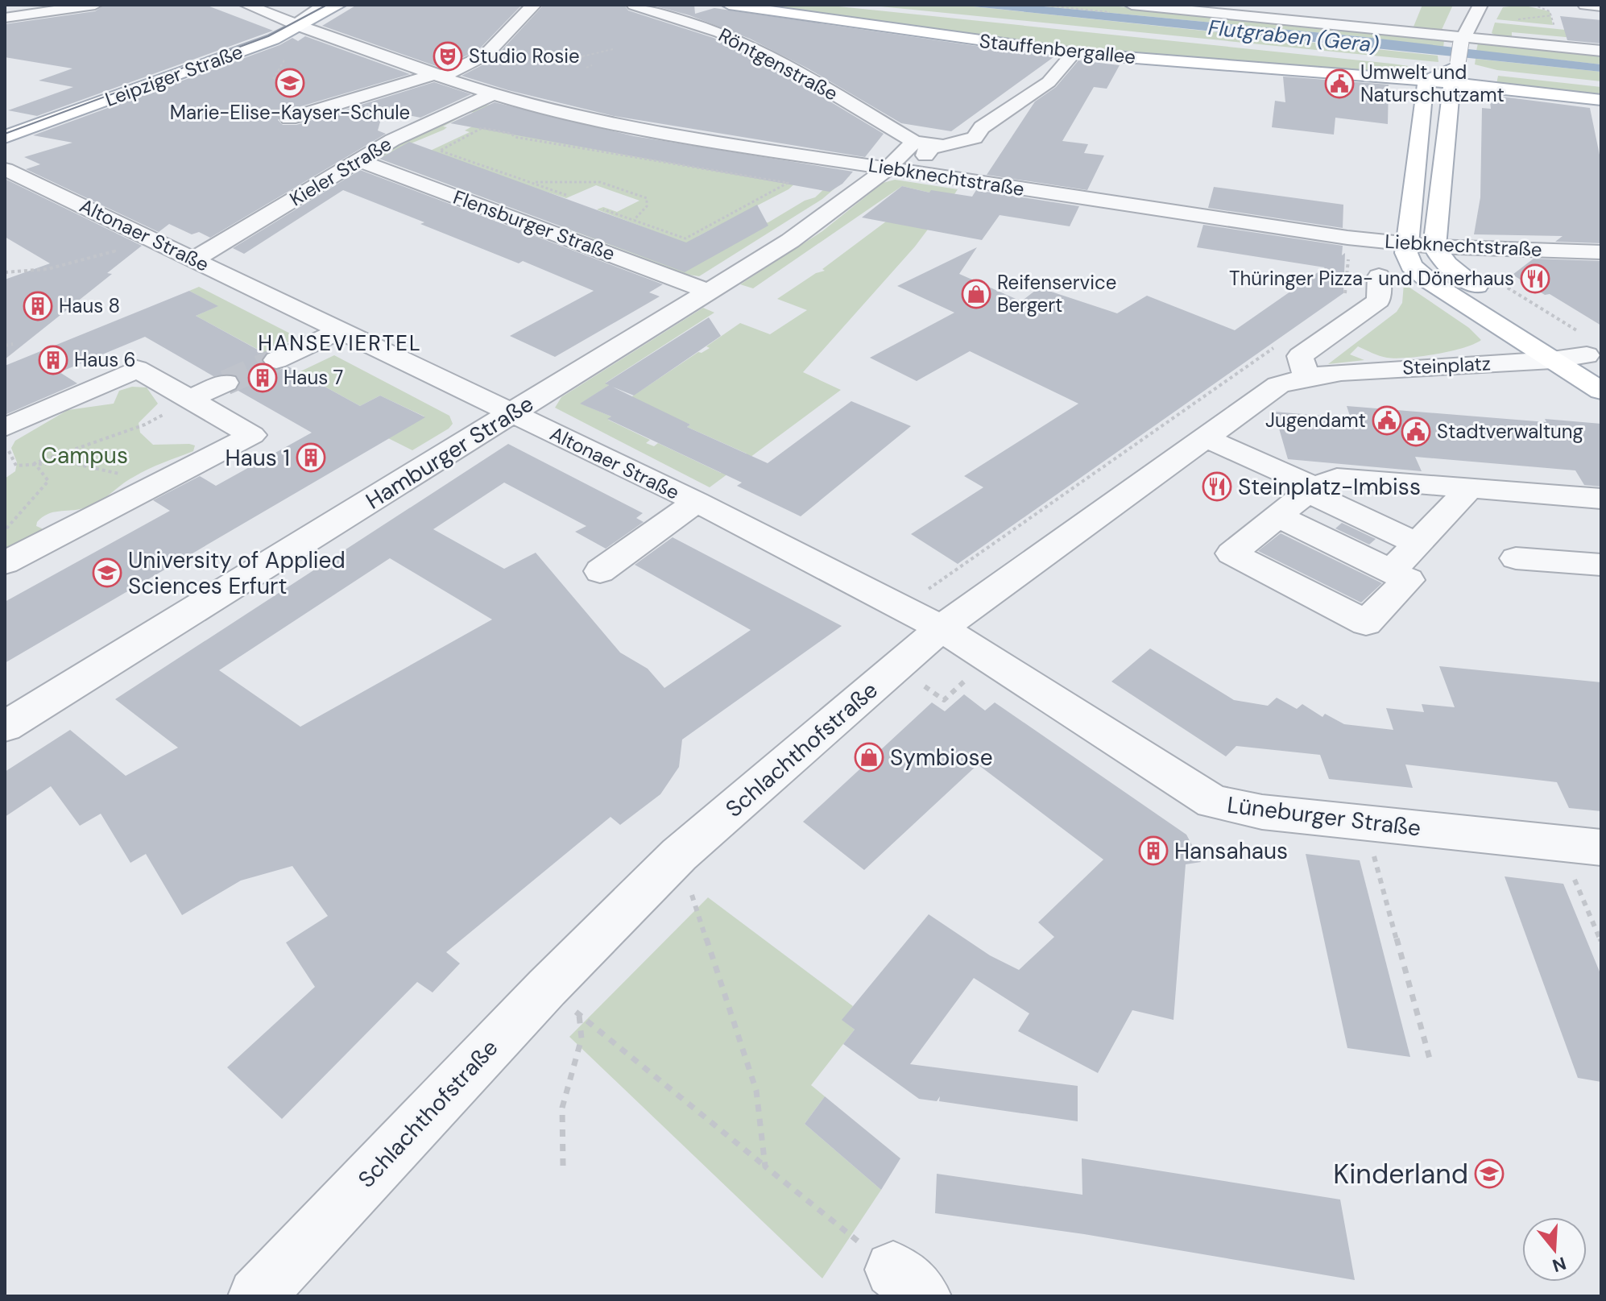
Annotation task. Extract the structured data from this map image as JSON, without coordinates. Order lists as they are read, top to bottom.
{
  "streets": {
    "main road": ["Stauffenbergallee", "Leipziger Straße"],
    "street": [
      "Röntgenstraße",
      "Kieler Straße",
      "Liebknechtstraße",
      "Flensburger Straße",
      "Altonaer Straße",
      "Steinplatz",
      "Hamburger Straße",
      "Schlachthofstraße",
      "Lüneburger Straße"
    ]
  },
  "crossings": [
    ["Stauffenbergallee", "Röntgenstraße"],
    ["Leipziger Straße", "Liebknechtstraße"],
    ["Kieler Straße", "Liebknechtstraße"],
    ["Kieler Straße", "Flensburger Straße"],
    ["Kieler Straße", "Altonaer Straße"],
    ["Liebknechtstraße", "Hamburger Straße"],
    ["Flensburger Straße", "Hamburger Straße"],
    ["Altonaer Straße", "Hamburger Straße"],
    ["Altonaer Straße", "Schlachthofstraße"],
    ["Altonaer Straße", "Lüneburger Straße"],
    ["Steinplatz", "Schlachthofstraße"],
    ["Schlachthofstraße", "Lüneburger Straße"]
  ],
  "districts": ["HANSEVIERTEL"],
  "water": ["Flutgraben (Gera)"],
  "parks": ["Campus"],
  "places": {
    "theatre": ["Studio Rosie"],
    "school or university": ["Marie-Elise-Kayser-Schule", "University of Applied Sciences Erfurt", "Kinderland"],
    "public building": ["Umwelt und Naturschutzamt", "Jugendamt", "Stadtverwaltung"],
    "restaurant": ["Thüringer Pizza- und Dönerhaus", "Steinplatz-Imbiss"],
    "shop": ["Reifenservice Bergert", "Symbiose"],
    "building": [
      "Haus 8",
      "Haus 6",
      "Haus 7",
      "Haus 1",
      "Hansahaus"
    ]
  },
  "north": "bottom"
}
